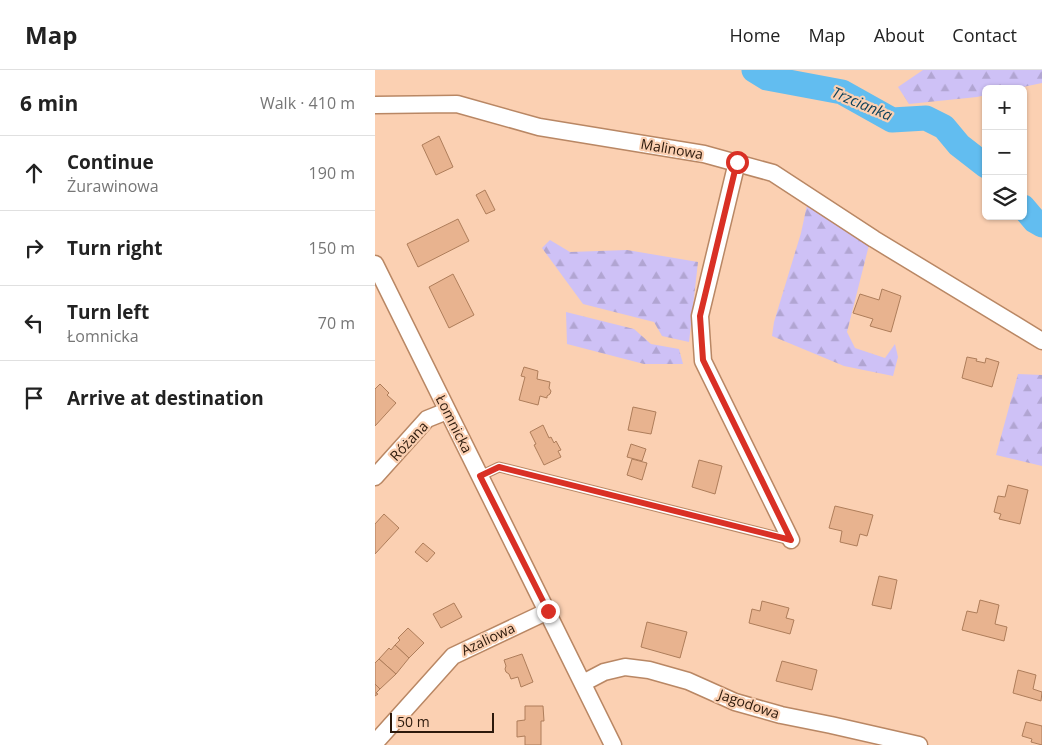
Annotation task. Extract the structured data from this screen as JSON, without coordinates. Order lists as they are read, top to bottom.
{
  "streets": {
    "street": [
      "Malinowa",
      "Łomnicka",
      "Różana",
      "Azaliowa",
      "Jagodowa"
    ]
  },
  "crossings": [
    ["Łomnicka", "Różana"],
    ["Łomnicka", "Azaliowa"],
    ["Łomnicka", "Jagodowa"]
  ],
  "water": ["Trzcianka"],
  "scale_bar": "50 m",
  "page": {
    "header": "Map",
    "nav": [
      "Home",
      "Map",
      "About",
      "Contact"
    ],
    "heading": ["6 min", "Walk · 410 m"],
    "map_buttons": ["+", "−"],
    "list": [
      ["Continue", "Żurawinowa", "190 m"],
      ["Turn right", "150 m"],
      ["Turn left", "Łomnicka", "70 m"],
      "Arrive at destination"
    ],
    "scale": "50 m"
  }
}
